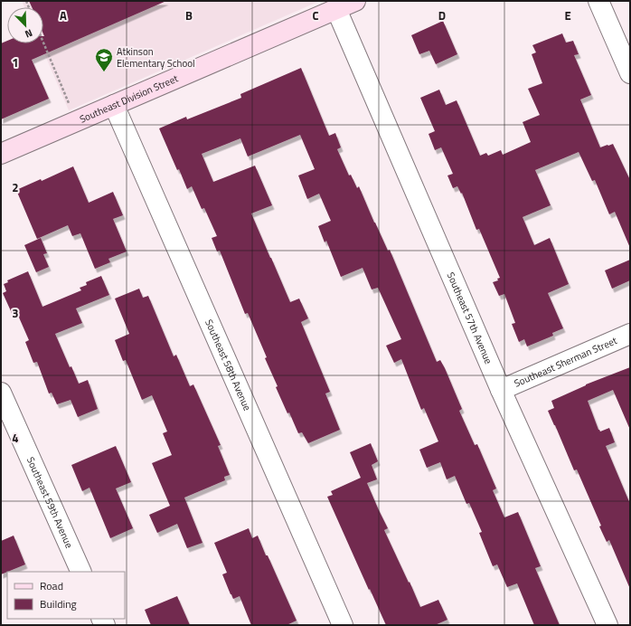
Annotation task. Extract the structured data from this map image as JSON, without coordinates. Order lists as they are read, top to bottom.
{
  "streets": {
    "main road": ["Southeast Division Street"],
    "street": [
      "Southeast 57th Avenue",
      "Southeast Sherman Street",
      "Southeast 58th Avenue",
      "Southeast 59th Avenue"
    ]
  },
  "crossings": [
    ["Southeast Division Street", "Southeast 57th Avenue"],
    ["Southeast Division Street", "Southeast 58th Avenue"],
    ["Southeast 57th Avenue", "Southeast Sherman Street"]
  ],
  "places": {
    "school or university": ["Atkinson Elementary School"]
  },
  "legend": ["Road", "Building"],
  "north": "bottom right",
  "grid": {
    "columns": [
      "A",
      "B",
      "C",
      "D",
      "E"
    ],
    "rows": [
      "1",
      "2",
      "3",
      "4"
    ]
  }
}
